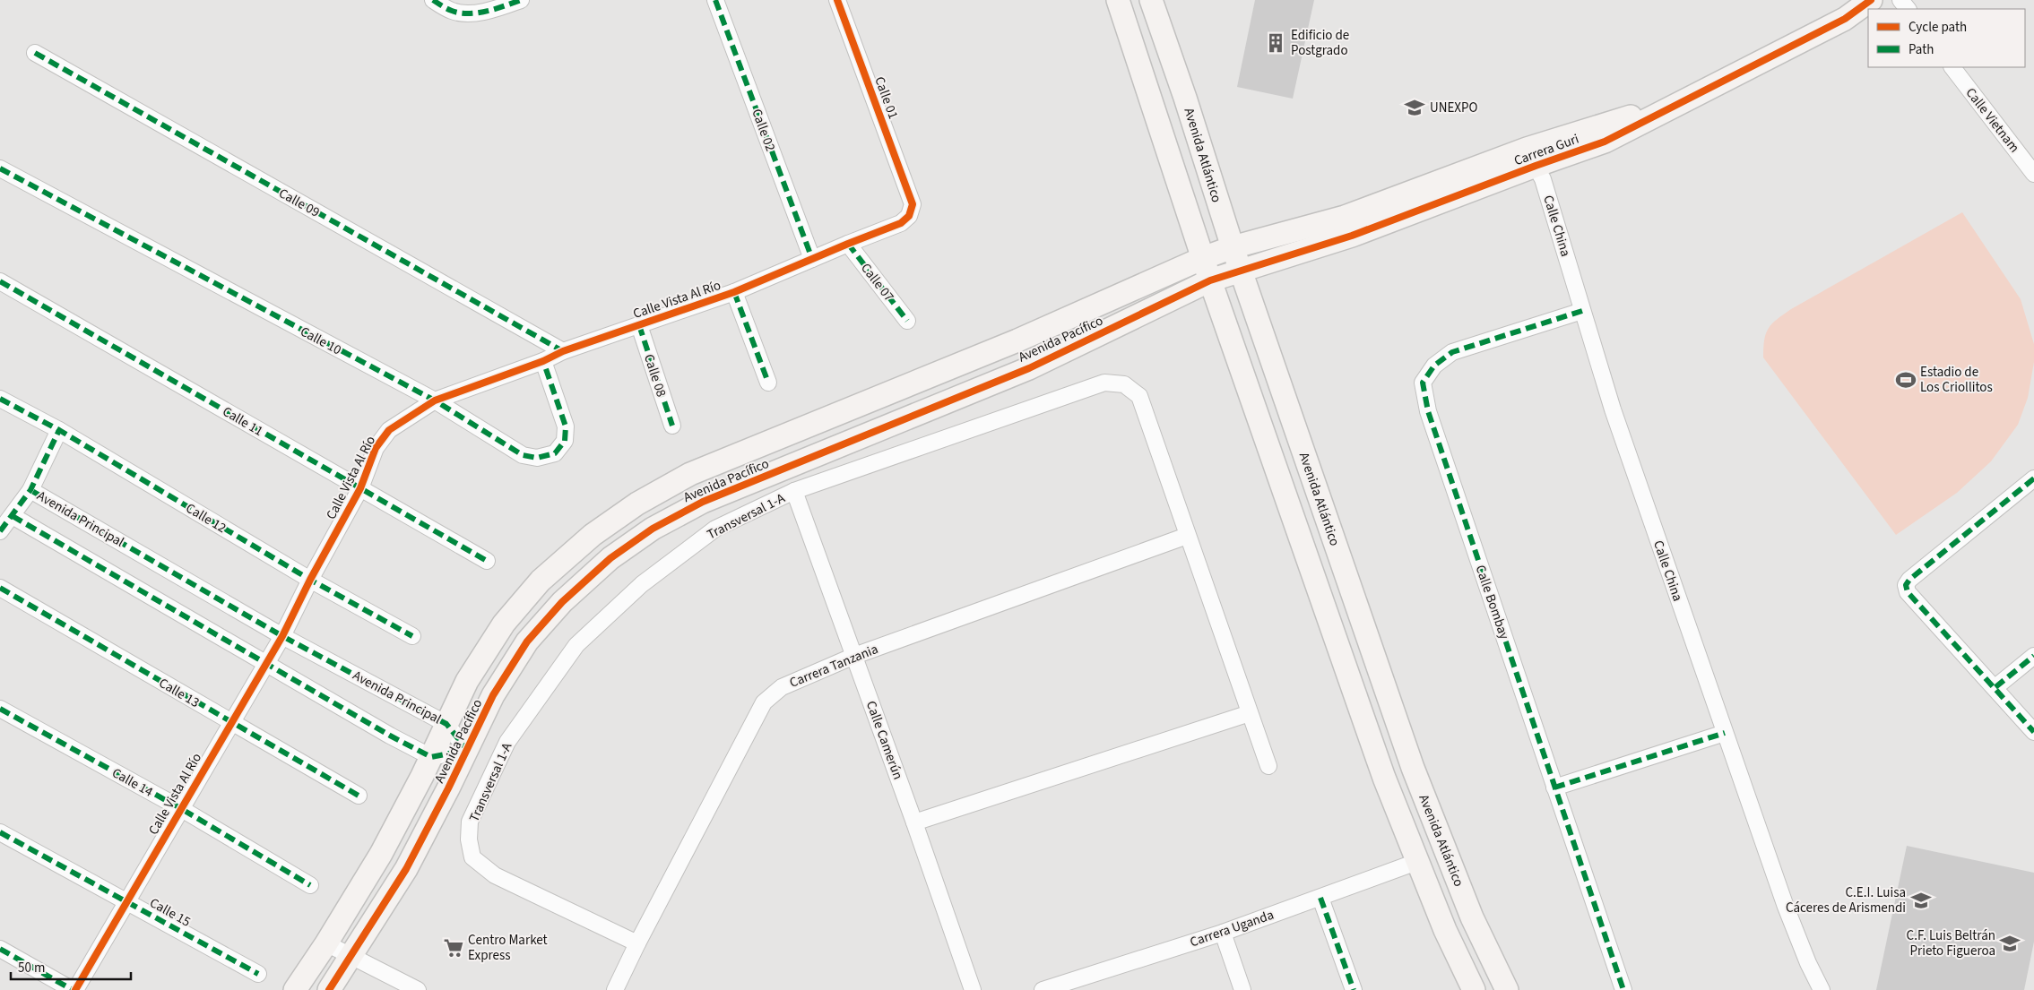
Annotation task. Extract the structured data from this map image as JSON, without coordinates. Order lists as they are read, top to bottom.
{
  "streets": {
    "street": [
      "Calle 01",
      "Calle Vietnam",
      "Calle 02",
      "Carrera Guri",
      "Avenida Atlántico",
      "Calle 09",
      "Calle China",
      "Calle 07",
      "Calle Vista Al Río",
      "Avenida Pacífico",
      "Calle 10",
      "Calle 08",
      "Calle 11",
      "Transversal 1-A",
      "Calle 12",
      "Avenida Principal",
      "Calle Bombay",
      "Carrera Tanzania",
      "Calle 13",
      "Calle Camerún",
      "Calle 14",
      "Calle 15",
      "Carrera Uganda"
    ]
  },
  "crossings": [
    ["Calle 01", "Calle Vista Al Río"],
    ["Calle 02", "Calle Vista Al Río"],
    ["Carrera Guri", "Avenida Atlántico"],
    ["Carrera Guri", "Calle China"],
    ["Carrera Guri", "Avenida Pacífico"],
    ["Calle 09", "Calle Vista Al Río"],
    ["Calle China", "Calle Bombay"],
    ["Calle 07", "Calle Vista Al Río"],
    ["Calle Vista Al Río", "Calle 10"],
    ["Calle Vista Al Río", "Calle 08"],
    ["Calle Vista Al Río", "Calle 11"],
    ["Calle Vista Al Río", "Calle 12"],
    ["Calle Vista Al Río", "Avenida Principal"],
    ["Calle Vista Al Río", "Calle 13"],
    ["Calle Vista Al Río", "Calle 14"],
    ["Calle Vista Al Río", "Calle 15"],
    ["Avenida Pacífico", "Avenida Principal"],
    ["Transversal 1-A", "Carrera Tanzania"],
    ["Transversal 1-A", "Calle Camerún"],
    ["Carrera Tanzania", "Calle Camerún"]
  ],
  "places": {
    "building": ["Edificio de Postgrado"],
    "school or university": ["UNEXPO", "C.E.I. Luisa Cáceres de Arismendi", "C.F. Luis Beltrán Prieto Figueroa"],
    "sports": ["Estadio de Los Criollitos"],
    "supermarket": ["Centro Market Express"]
  },
  "legend": ["Cycle path", "Path"],
  "scale_bar": "50 m"
}
